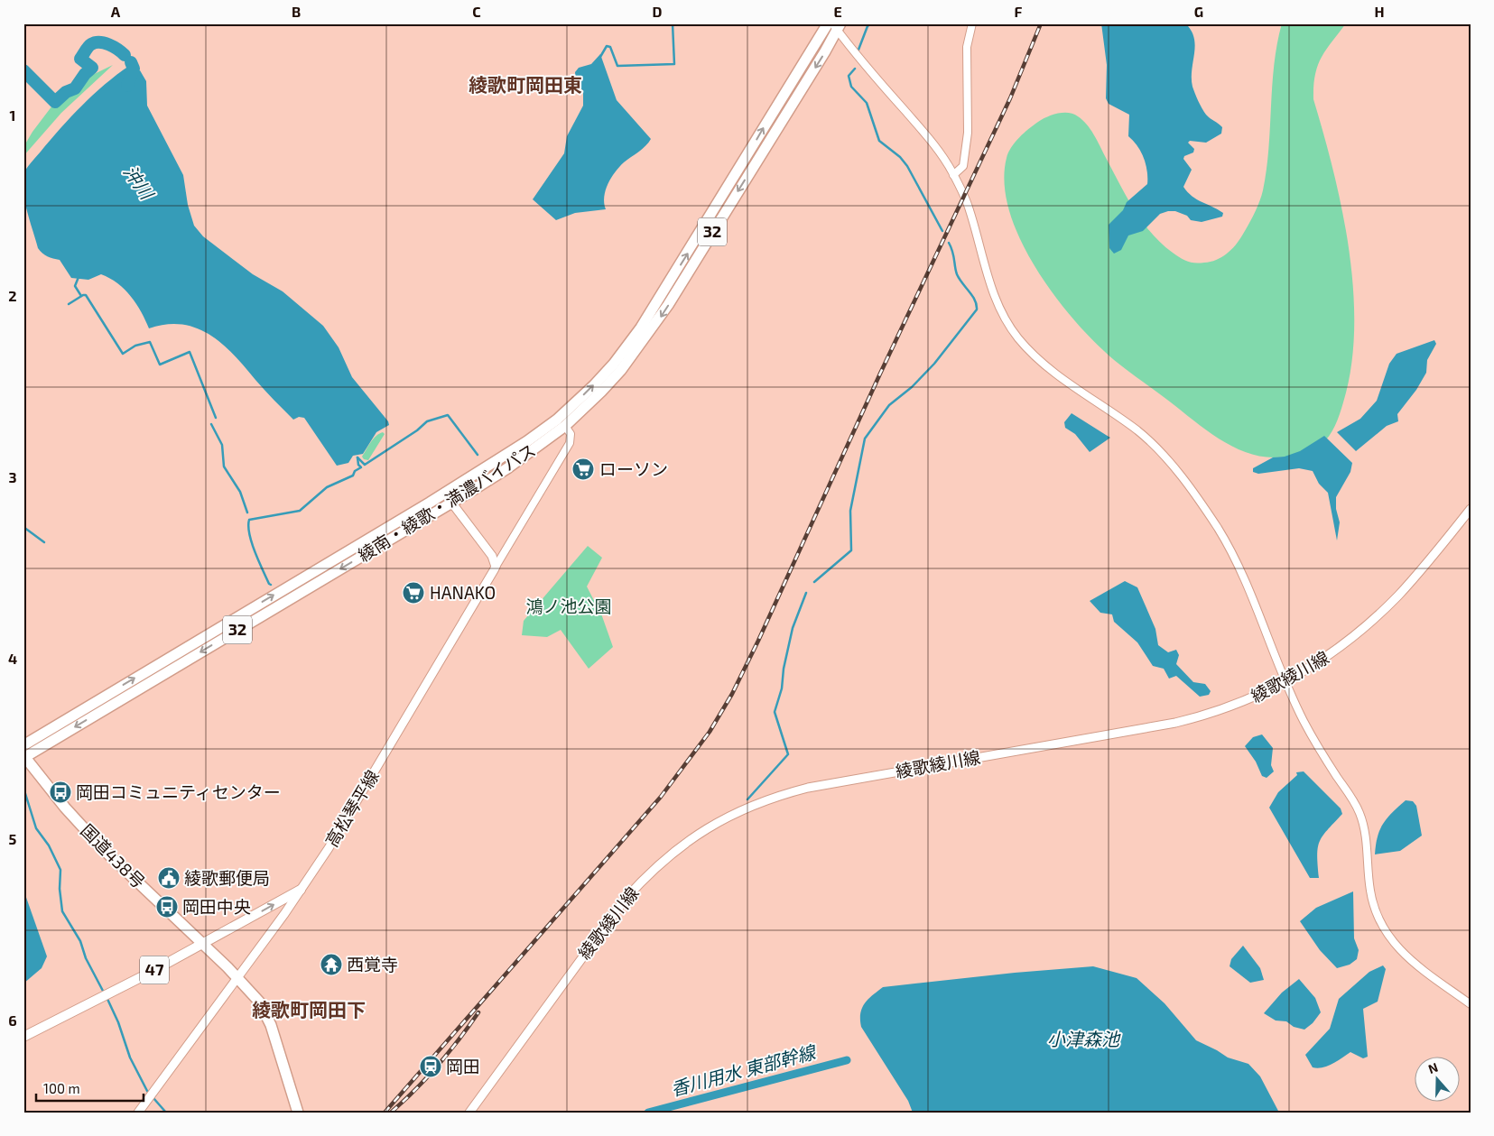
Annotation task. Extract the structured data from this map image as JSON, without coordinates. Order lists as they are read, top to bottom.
{
  "streets": {
    "highway": ["32", "綾南・綾歌・満濃バイパス", "国道438号"],
    "main road": ["綾歌綾川線", "高松琴平線", "47"]
  },
  "crossings": [
    ["綾南・綾歌・満濃バイパス", "国道438号"],
    ["高松琴平線", "国道438号"],
    ["高松琴平線", "47"],
    ["国道438号", "47"]
  ],
  "districts": ["綾歌町岡田東", "綾歌町岡田下"],
  "water": ["沖川", "小津森池", "香川用水 東部幹線"],
  "parks": ["鴻ノ池公園"],
  "places": {
    "supermarket": ["ローソン", "HANAKO"],
    "bus stop": ["岡田コミュニティセンター", "岡田中央"],
    "public building": ["綾歌郵便局"],
    "temple": ["西覚寺"],
    "station": ["岡田"]
  },
  "scale_bar": "100 m",
  "north": "top",
  "grid": {
    "columns": [
      "A",
      "B",
      "C",
      "D",
      "E",
      "F",
      "G",
      "H"
    ],
    "rows": [
      "1",
      "2",
      "3",
      "4",
      "5",
      "6"
    ]
  }
}
